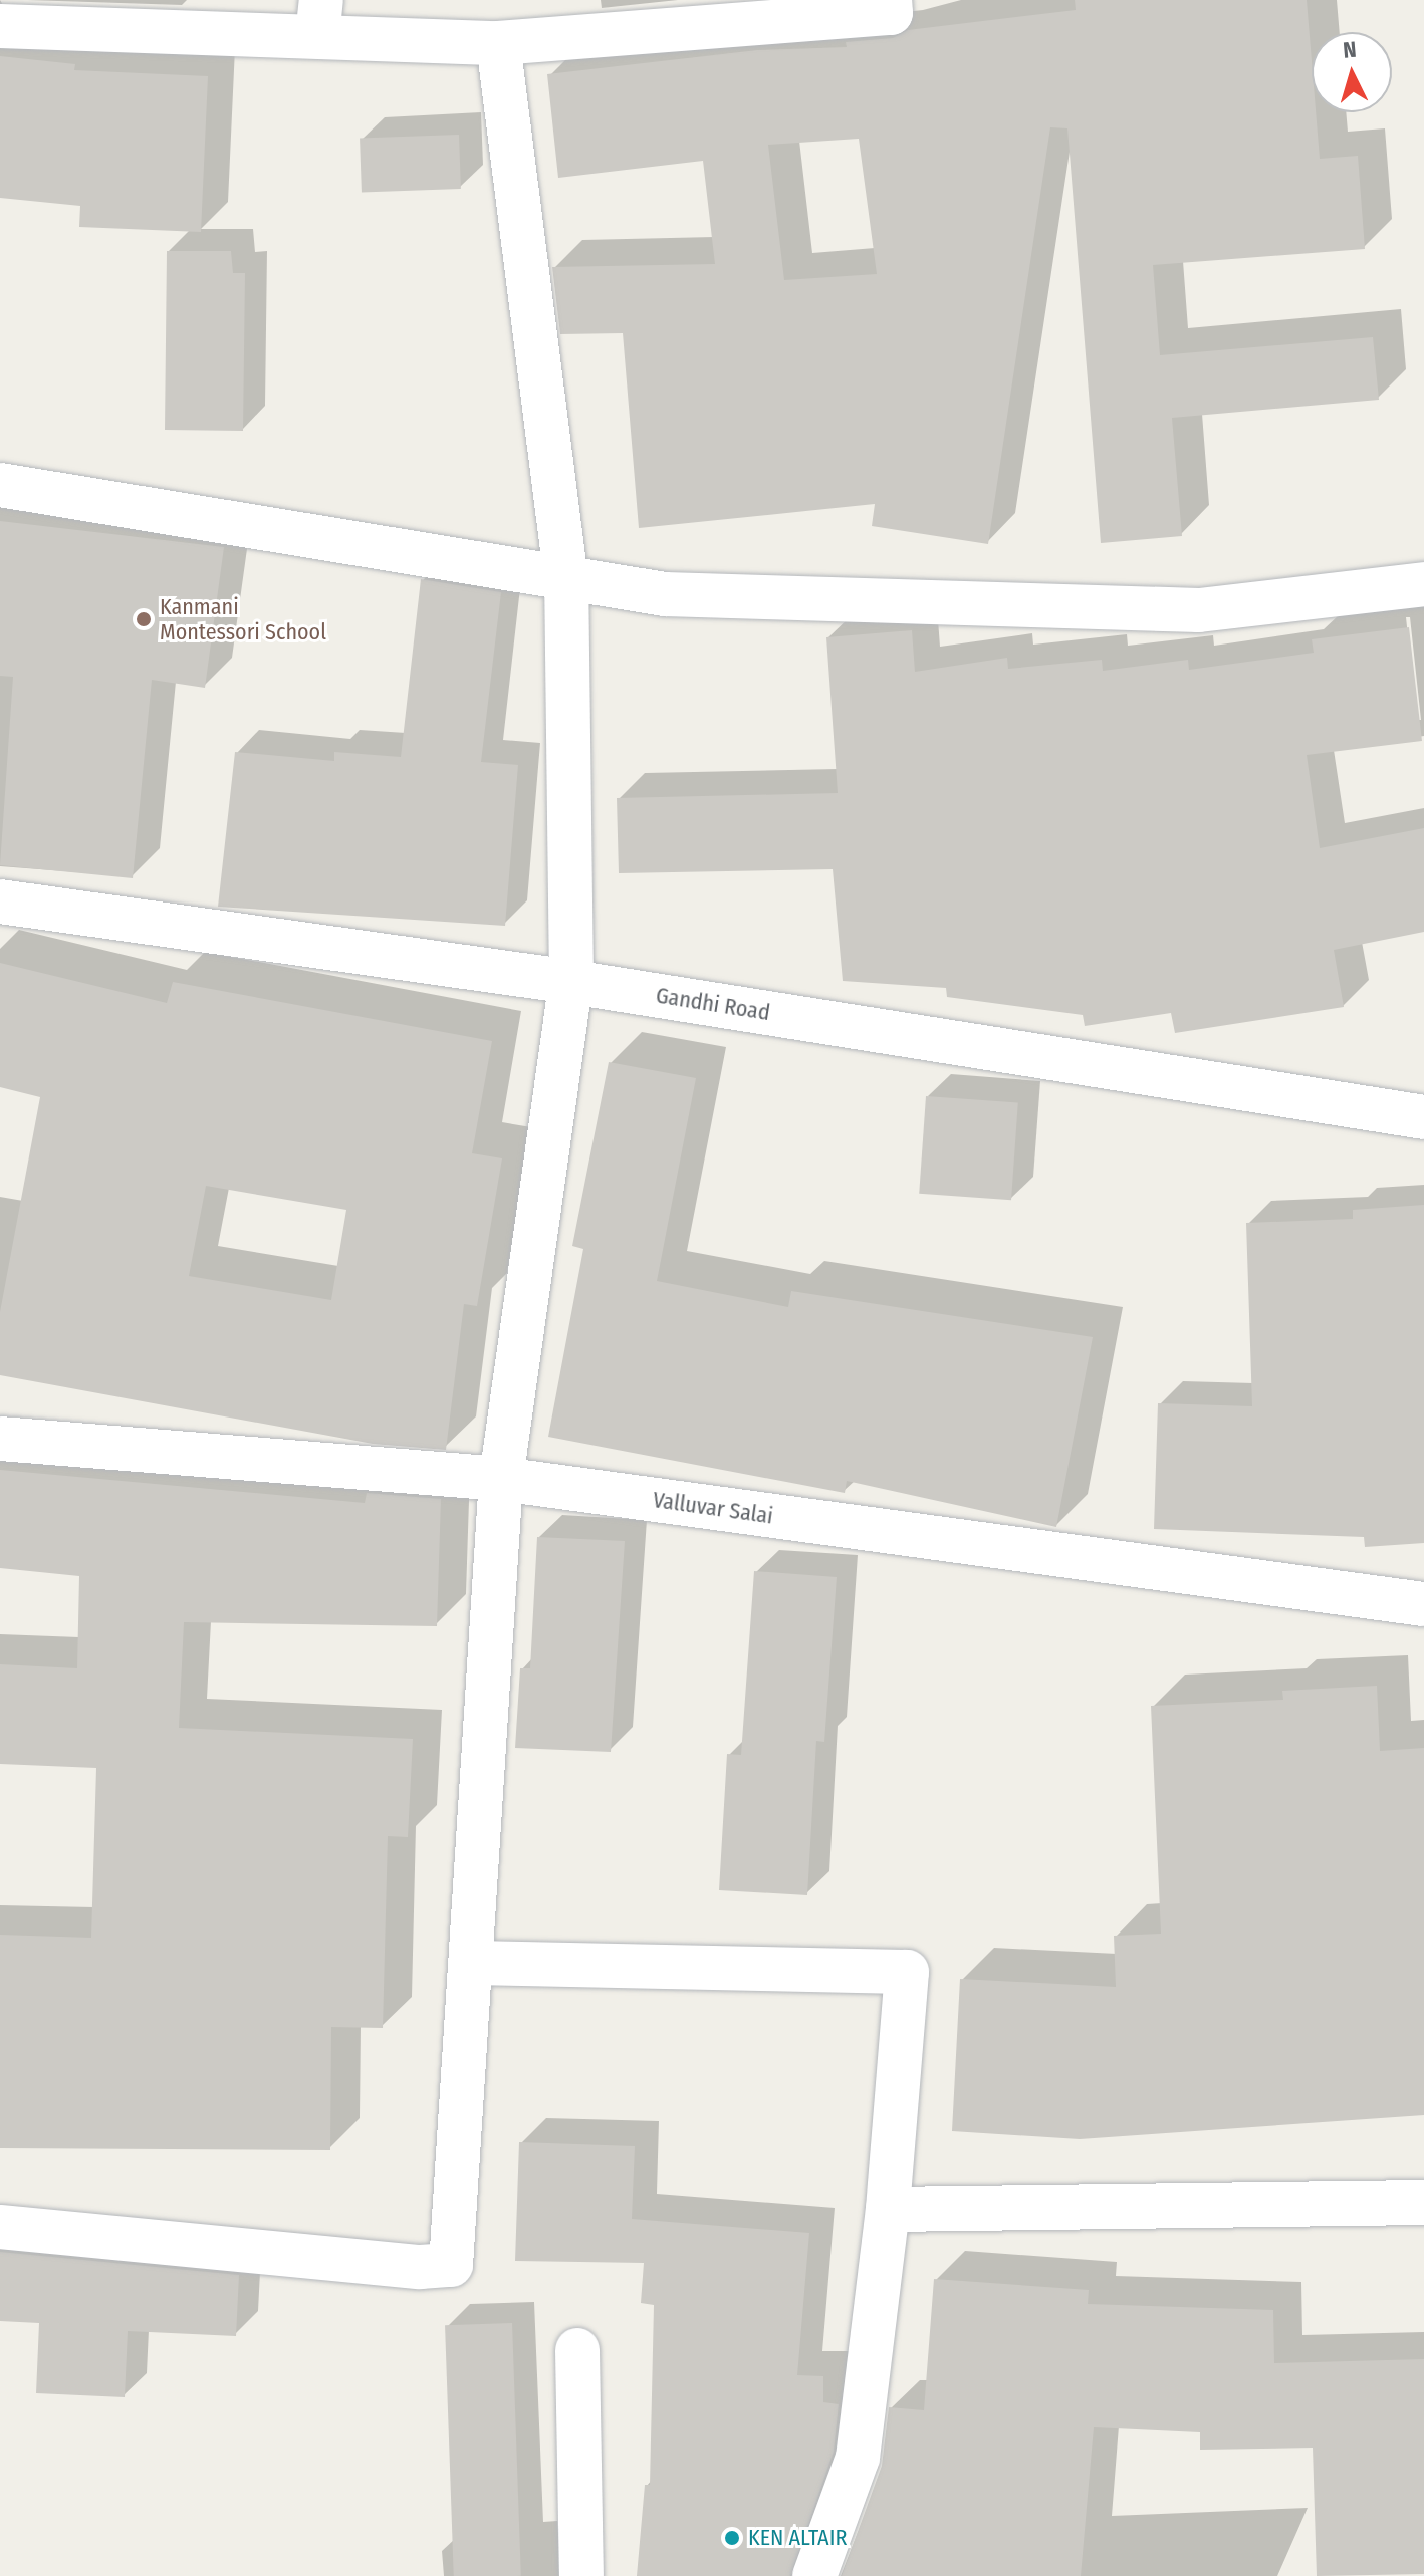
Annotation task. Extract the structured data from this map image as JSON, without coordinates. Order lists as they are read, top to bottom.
{
  "streets": {
    "street": ["Gandhi Road", "Valluvar Salai"]
  },
  "places": ["Kanmani Montessori School", "KEN ALTAIR"],
  "north": "top"
}
